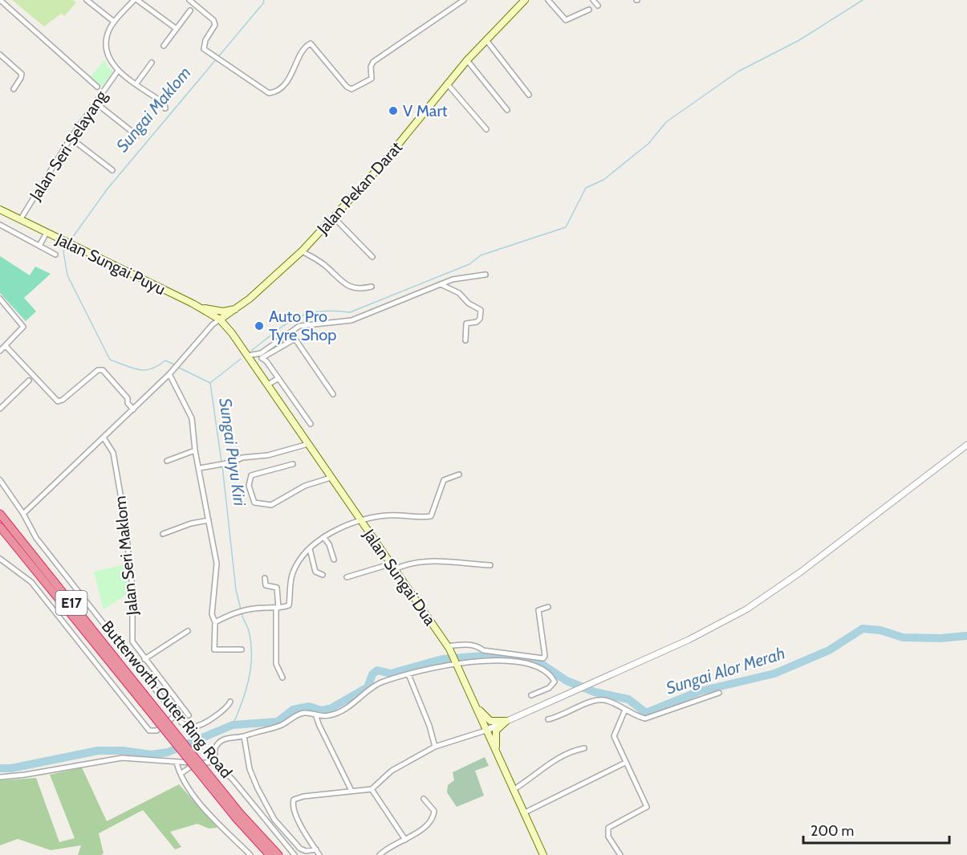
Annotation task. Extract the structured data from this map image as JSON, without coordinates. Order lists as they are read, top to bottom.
{
  "streets": {
    "highway": ["E17", "Butterworth Outer Ring Road"],
    "main road": ["Jalan Pekan Darat", "Jalan Sungai Puyu", "Jalan Sungai Dua"],
    "street": ["Jalan Seri Selayang", "Jalan Seri Maklom"]
  },
  "crossings": [
    ["Jalan Seri Selayang", "Jalan Sungai Puyu"],
    ["Jalan Pekan Darat", "Jalan Sungai Puyu"],
    ["Jalan Pekan Darat", "Jalan Sungai Dua"],
    ["Jalan Sungai Puyu", "Jalan Sungai Dua"]
  ],
  "water": ["Sungai Maklom", "Sungai Puyu Kiri", "Sungai Alor Merah"],
  "places": ["V Mart", "Auto Pro Tyre Shop"],
  "scale_bar": "200 m"
}
